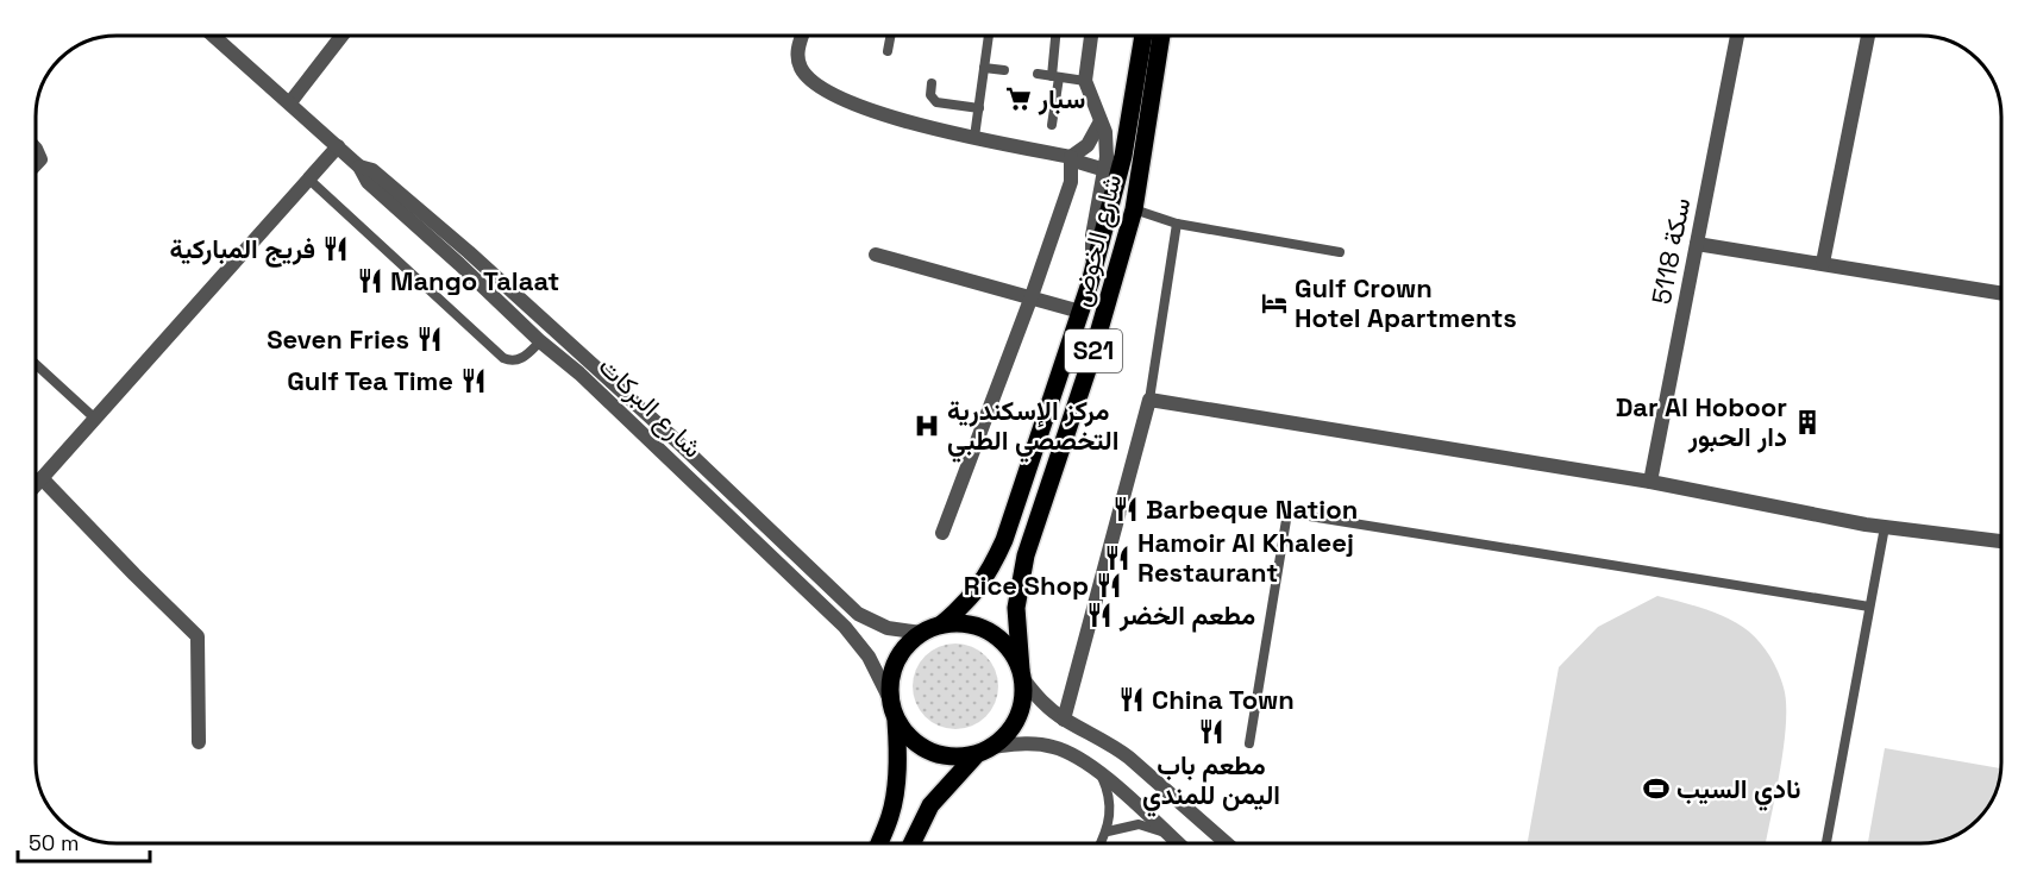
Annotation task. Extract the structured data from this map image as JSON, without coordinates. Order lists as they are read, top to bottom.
{
  "streets": {
    "main road": ["شارع الخوض", "S21"],
    "street": ["سكة 5118", "شارع البركات"]
  },
  "crossings": [
    ["شارع الخوض", "S21"],
    ["شارع الخوض", "شارع البركات"],
    ["S21", "شارع البركات"]
  ],
  "places": {
    "supermarket": ["سبار"],
    "restaurant": [
      "فريج المباركية",
      "Mango Talaat",
      "Seven Fries",
      "Gulf Tea Time",
      "Barbeque Nation",
      "Hamoir Al Khaleej Restaurant",
      "Rice Shop",
      "مطعم الخضر",
      "China Town",
      "مطعم باب اليمن للمندي"
    ],
    "hotel": ["Gulf Crown Hotel Apartments"],
    "building": ["Dar Al Hoboor دار الحبور"],
    "hospital": ["مركز الإسكندرية التخصصي الطبي"],
    "sports": ["نادي السيب"]
  },
  "scale_bar": "50 m"
}
